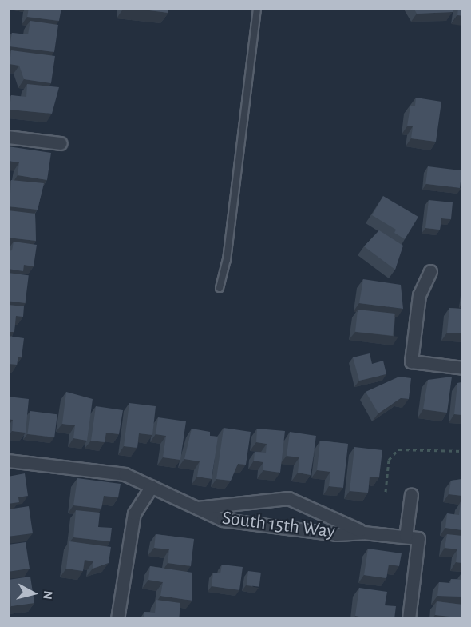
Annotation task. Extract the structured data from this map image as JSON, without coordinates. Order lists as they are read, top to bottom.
{
  "streets": {
    "street": ["South 15th Way"]
  },
  "north": "right"
}
